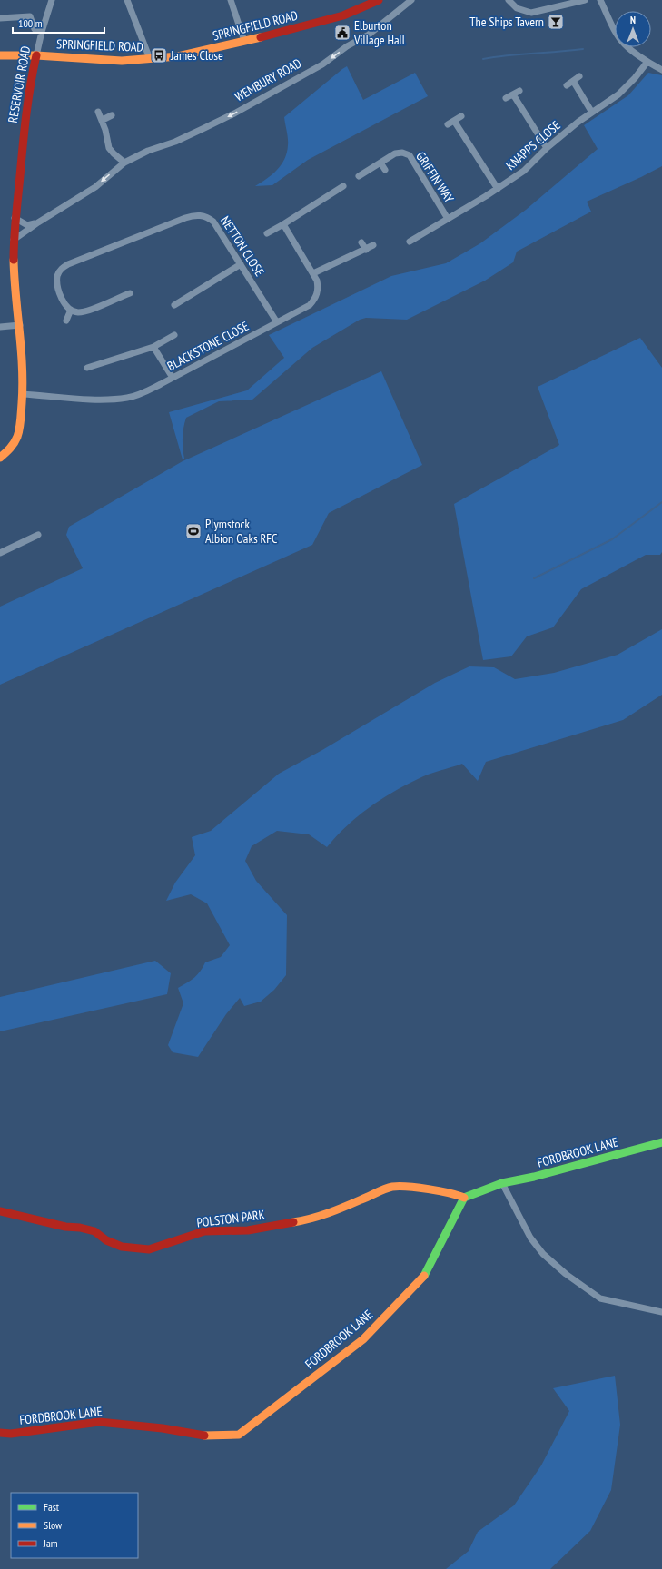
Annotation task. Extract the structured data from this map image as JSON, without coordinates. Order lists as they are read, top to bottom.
{
  "streets": {
    "street": [
      "SPRINGFIELD ROAD",
      "WEMBURY ROAD",
      "RESERVOIR ROAD",
      "KNAPPS CLOSE",
      "GRIFFIN WAY",
      "NETTON CLOSE",
      "BLACKSTONE CLOSE",
      "FORDBROOK LANE",
      "POLSTON PARK"
    ]
  },
  "crossings": [
    ["SPRINGFIELD ROAD", "RESERVOIR ROAD"],
    ["WEMBURY ROAD", "RESERVOIR ROAD"],
    ["KNAPPS CLOSE", "GRIFFIN WAY"],
    ["NETTON CLOSE", "BLACKSTONE CLOSE"],
    ["FORDBROOK LANE", "POLSTON PARK"]
  ],
  "one_way": ["WEMBURY ROAD"],
  "places": {
    "bar": ["The Ships Tavern"],
    "public building": ["Elburton Village Hall"],
    "bus stop": ["James Close"],
    "sports": ["Plymstock Albion Oaks RFC"]
  },
  "legend": ["Fast", "Slow", "Jam"],
  "scale_bar": "100 m",
  "north": "top"
}
